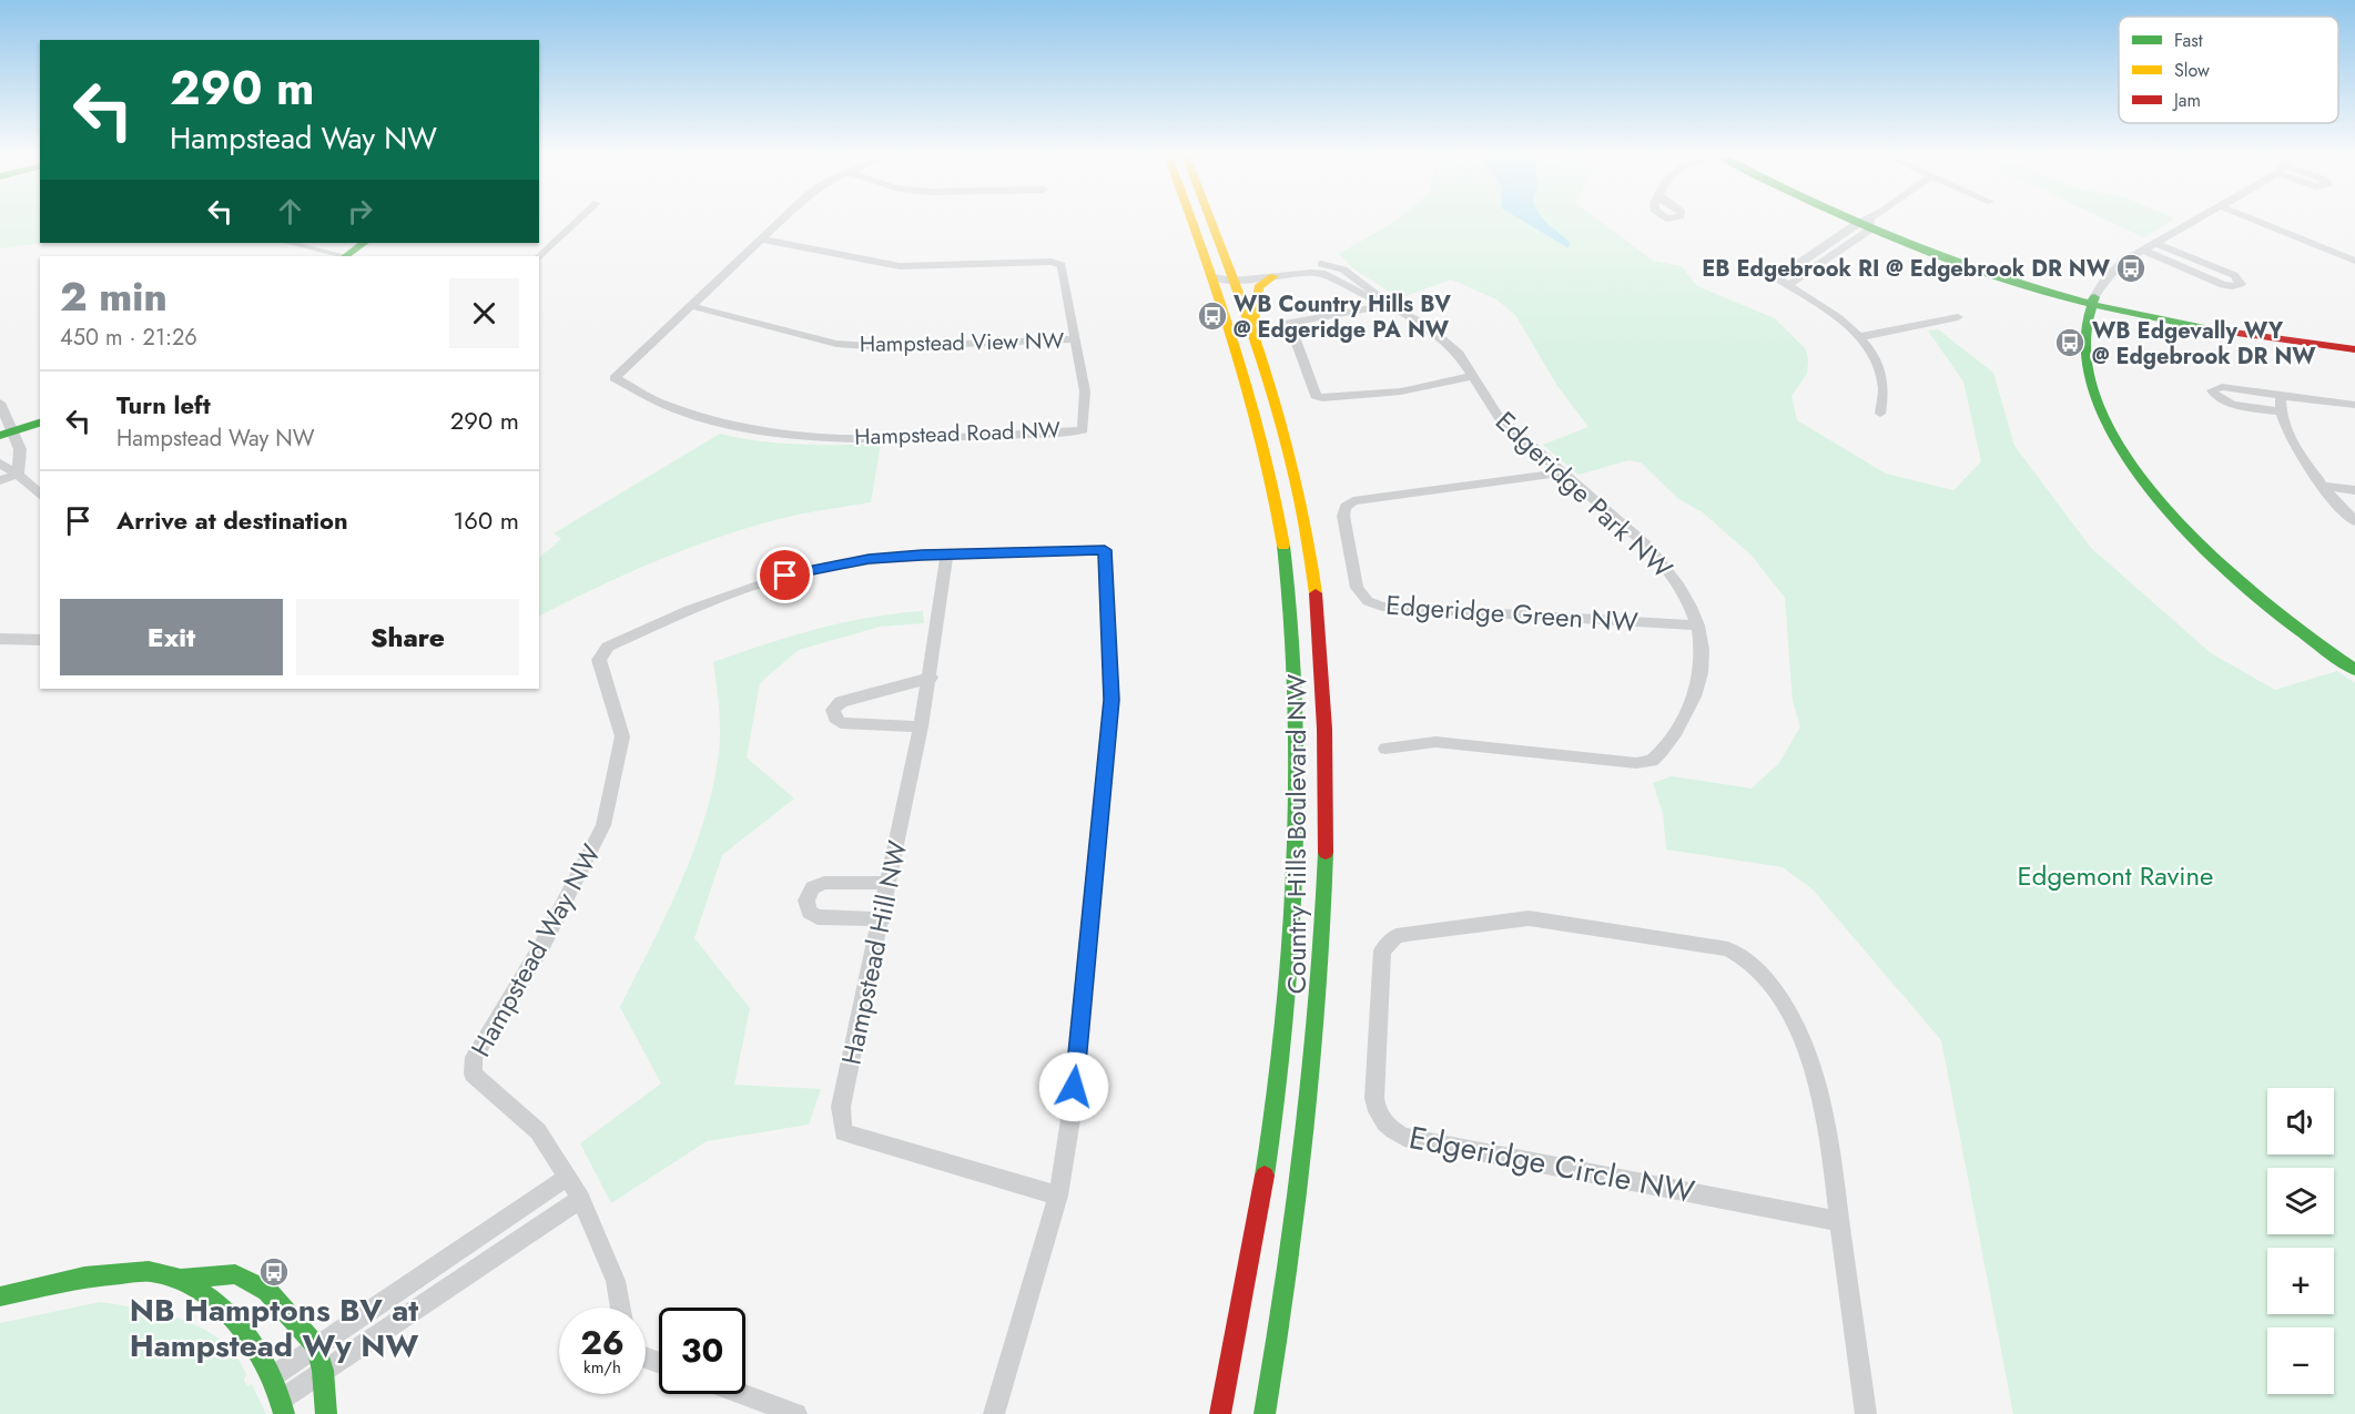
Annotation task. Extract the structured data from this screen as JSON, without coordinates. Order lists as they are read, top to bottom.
{
  "streets": {
    "main road": ["Country Hills Boulevard NW"],
    "street": [
      "Hampstead View NW",
      "Hampstead Road NW",
      "Edgeridge Park NW",
      "Edgeridge Green NW",
      "Hampstead Way NW",
      "Hampstead Hill NW",
      "Edgeridge Circle NW"
    ]
  },
  "crossings": [
    ["Hampstead View NW", "Hampstead Road NW"],
    ["Edgeridge Park NW", "Edgeridge Green NW"],
    ["Edgeridge Park NW", "Country Hills Boulevard NW"],
    ["Hampstead Way NW", "Hampstead Hill NW"]
  ],
  "parks": ["Edgemont Ravine"],
  "places": {
    "bus stop": [
      "EB Edgebrook RI @ Edgebrook DR NW",
      "WB Country Hills BV @ Edgeridge PA NW",
      "WB Edgevally WY @ Edgebrook DR NW",
      "NB Hamptons BV at Hampstead Wy NW"
    ]
  },
  "legend": ["Fast", "Slow", "Jam"],
  "page": {
    "turn": ["290 m", "Hampstead Way NW"],
    "heading": ["2 min", "450 m · 21:26"],
    "list": [
      {
        "name": "Turn left",
        "note": "Hampstead Way NW",
        "value": "290 m"
      },
      {
        "name": "Arrive at destination",
        "value": "160 m"
      }
    ],
    "buttons": ["Exit", "Share"],
    "map_buttons": ["+", "−"],
    "speed": "26 km/h",
    "limit": "30"
  }
}
